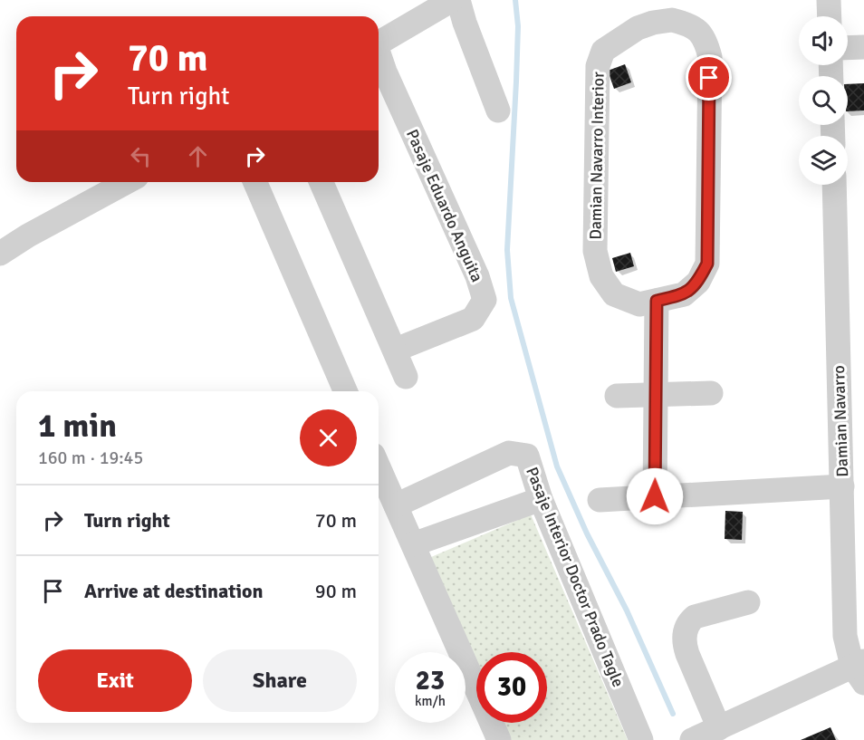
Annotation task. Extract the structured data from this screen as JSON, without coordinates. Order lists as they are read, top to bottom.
{
  "streets": {
    "street": [
      "Damian Navarro Interior",
      "Pasaje Eduardo Anguita",
      "Damian Navarro",
      "Pasaje Interior Doctor Prado Tagle"
    ]
  },
  "page": {
    "turn": ["70 m", "Turn right"],
    "heading": ["1 min", "160 m · 19:45"],
    "list": [
      {
        "name": "Turn right",
        "value": "70 m"
      },
      {
        "name": "Arrive at destination",
        "value": "90 m"
      }
    ],
    "buttons": ["Exit", "Share"],
    "speed": "23 km/h",
    "limit": "30"
  }
}
